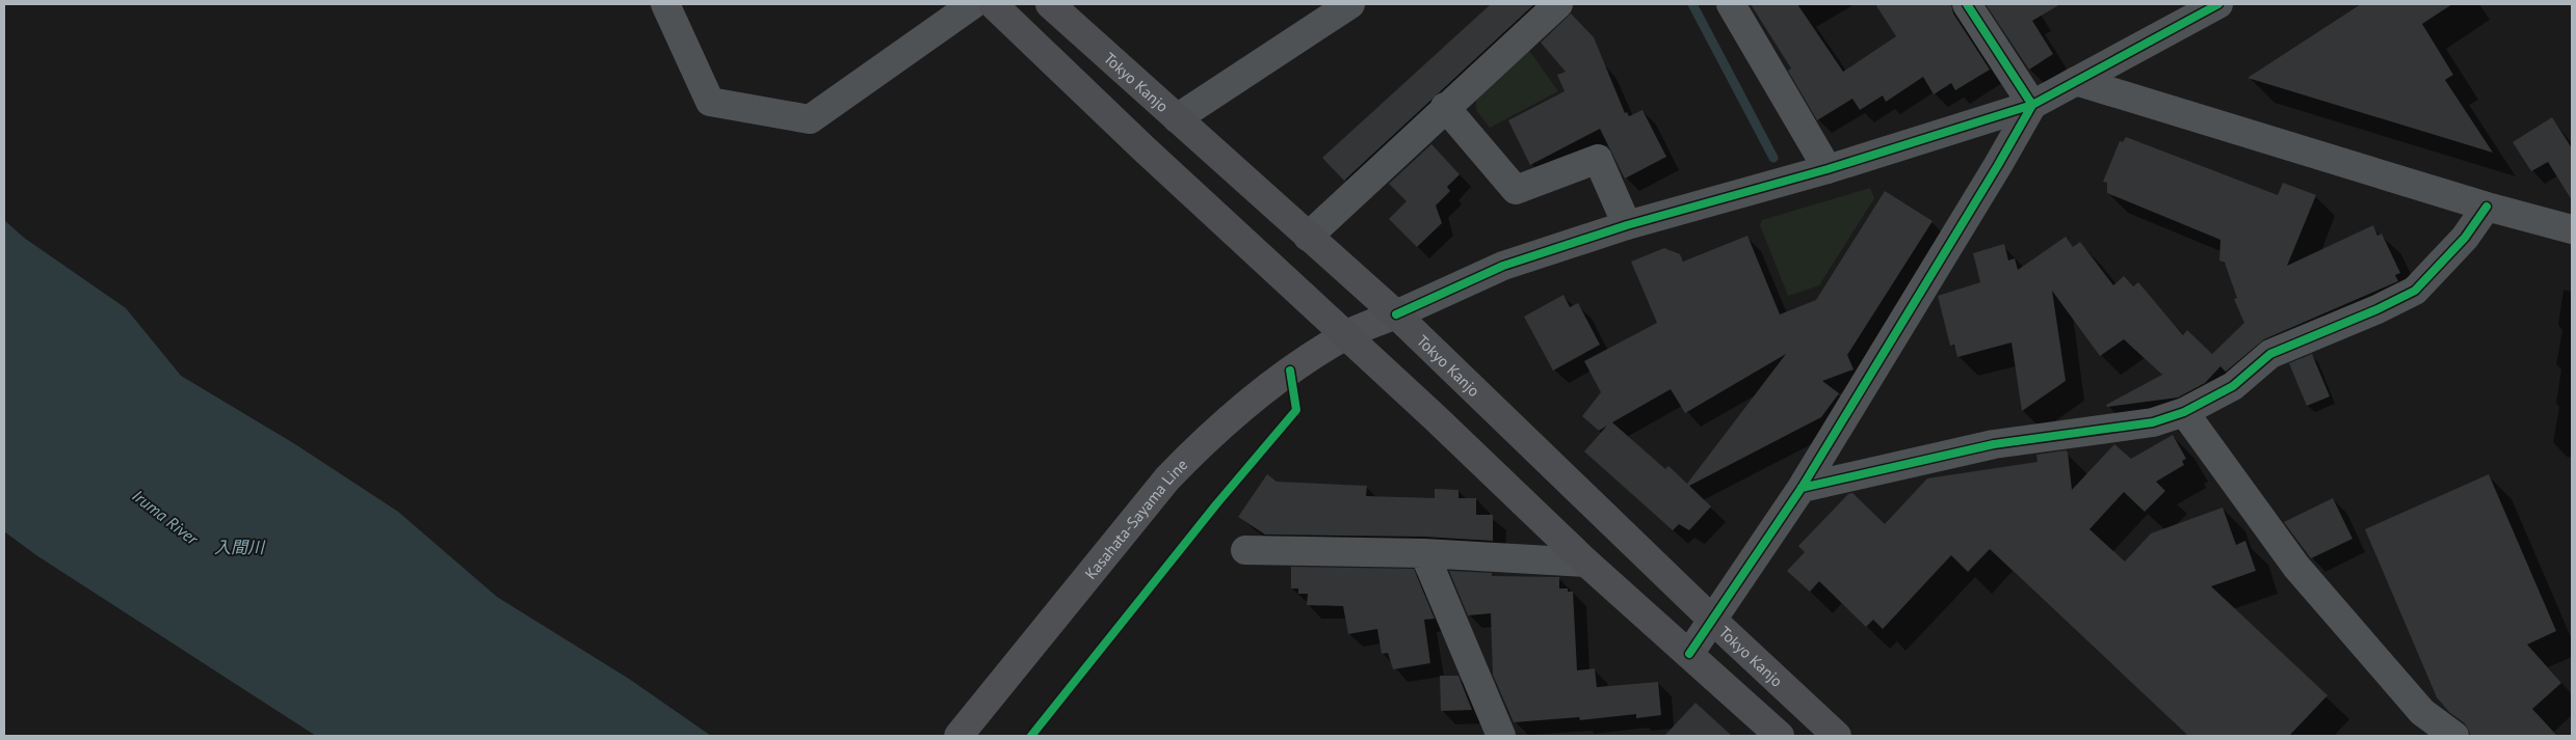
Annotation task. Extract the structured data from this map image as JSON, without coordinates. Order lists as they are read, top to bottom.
{
  "streets": {
    "highway": ["Tokyo Kanjo"],
    "main road": ["Kasahata-Sayama Line"]
  },
  "crossings": [
    ["Tokyo Kanjo", "Kasahata-Sayama Line"]
  ],
  "water": ["Iruma River", "入間川"]
}
